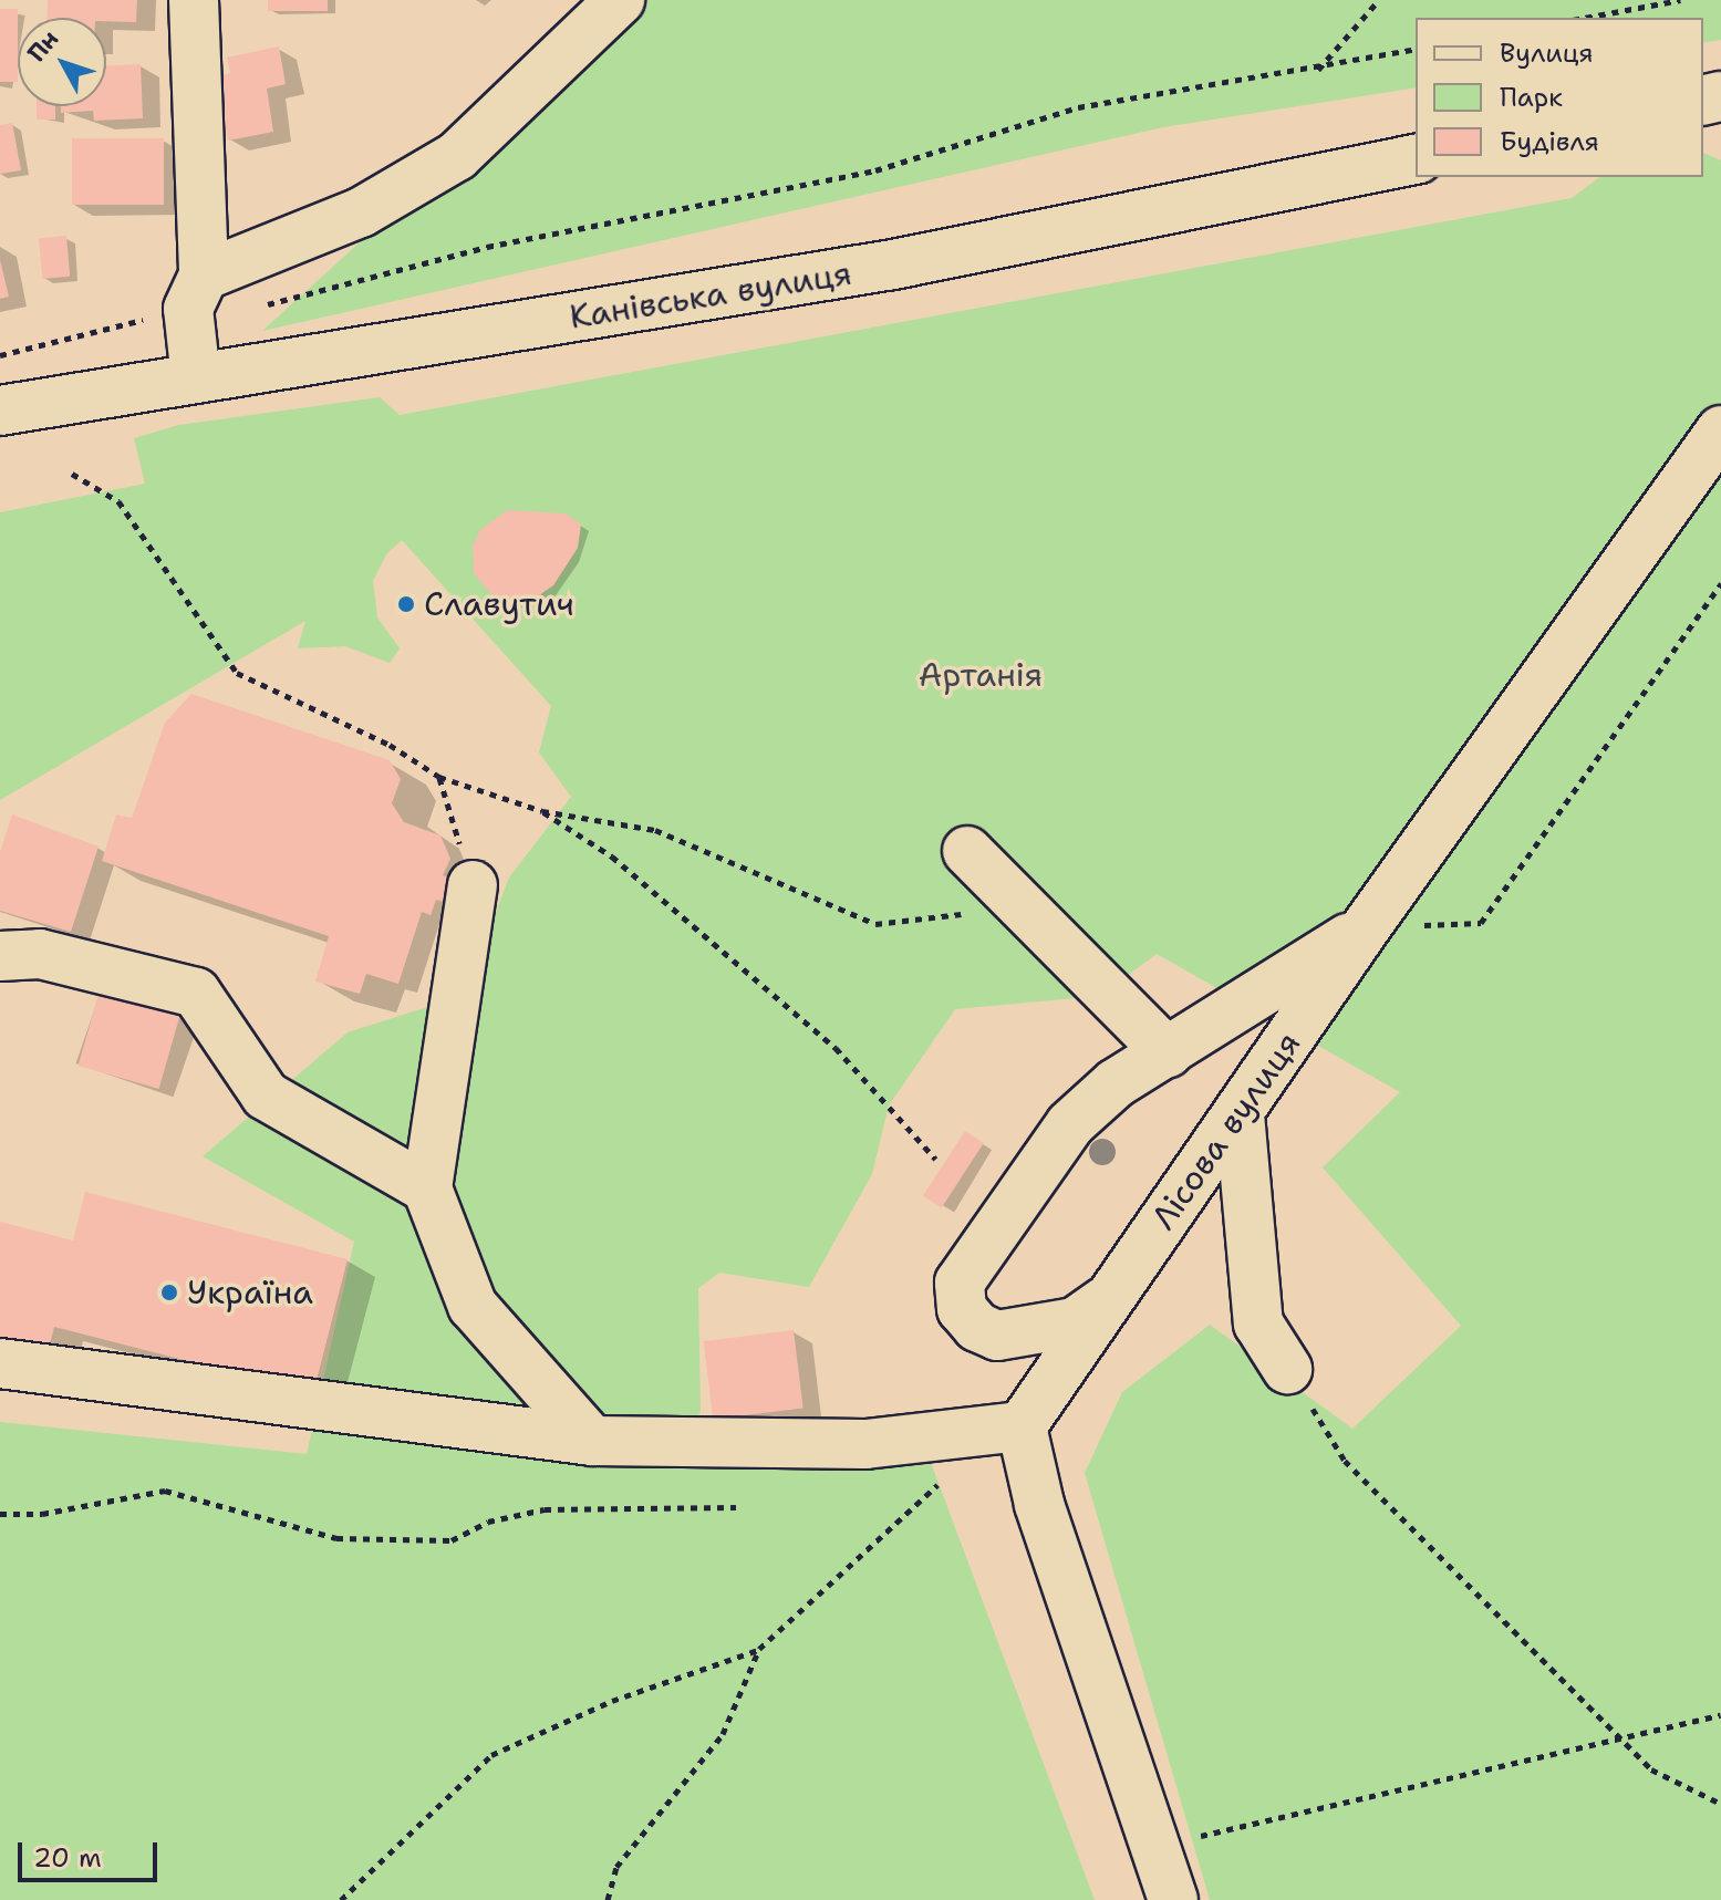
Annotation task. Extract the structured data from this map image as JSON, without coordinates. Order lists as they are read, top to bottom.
{
  "streets": {
    "street": ["Канівська вулиця", "Лісова вулиця"]
  },
  "parks": ["Артанія"],
  "places": ["Славутич", "Україна"],
  "legend": ["Вулиця", "Парк", "Будівля"],
  "scale_bar": "20 m",
  "north": "top left"
}
